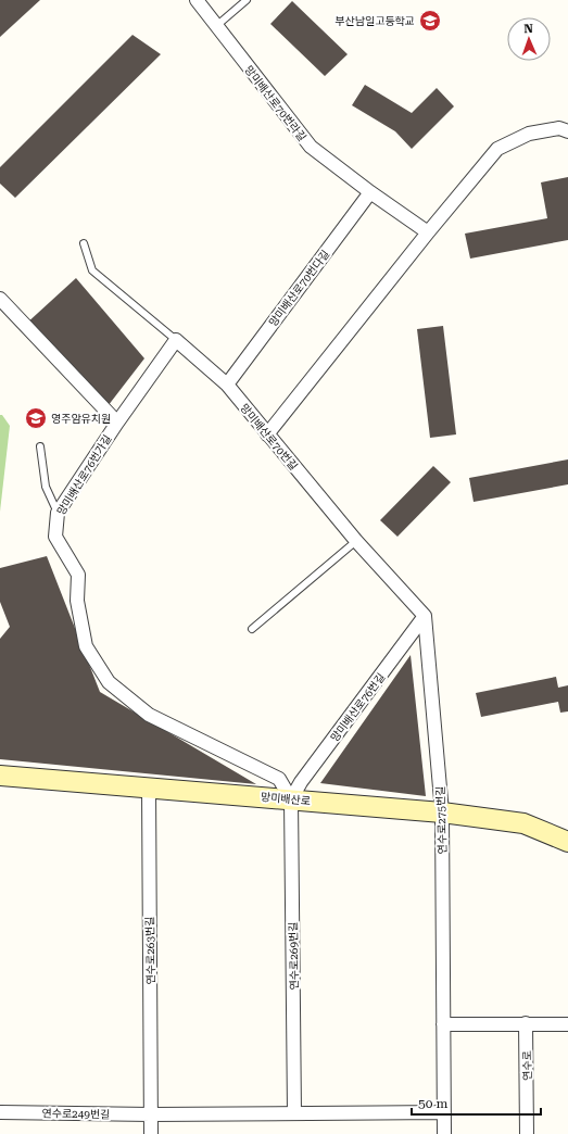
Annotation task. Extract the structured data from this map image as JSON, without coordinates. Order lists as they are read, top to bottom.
{
  "streets": {
    "street": [
      "망미배산로70번라길",
      "망미배산로70번다길",
      "망미배산로70번길",
      "망미배산로76번가길",
      "망미배산로76번길",
      "망미배산로",
      "연수로275번길",
      "연수로263번길",
      "연수로269번길",
      "연수로",
      "연수로249번길"
    ]
  },
  "crossings": [
    ["망미배산로70번라길", "망미배산로70번다길"],
    ["망미배산로70번다길", "망미배산로70번길"],
    ["망미배산로70번길", "망미배산로76번가길"],
    ["망미배산로70번길", "망미배산로76번길"],
    ["망미배산로70번길", "연수로275번길"],
    ["망미배산로76번가길", "망미배산로76번길"],
    ["망미배산로76번가길", "망미배산로"],
    ["망미배산로76번가길", "연수로269번길"],
    ["망미배산로76번길", "망미배산로"],
    ["망미배산로76번길", "연수로275번길"],
    ["망미배산로76번길", "연수로269번길"],
    ["망미배산로", "연수로275번길"],
    ["망미배산로", "연수로263번길"],
    ["망미배산로", "연수로269번길"],
    ["연수로263번길", "연수로249번길"]
  ],
  "places": {
    "school or university": ["부산남일고등학교", "영주암유치원"]
  },
  "scale_bar": "50 m",
  "north": "top"
}
